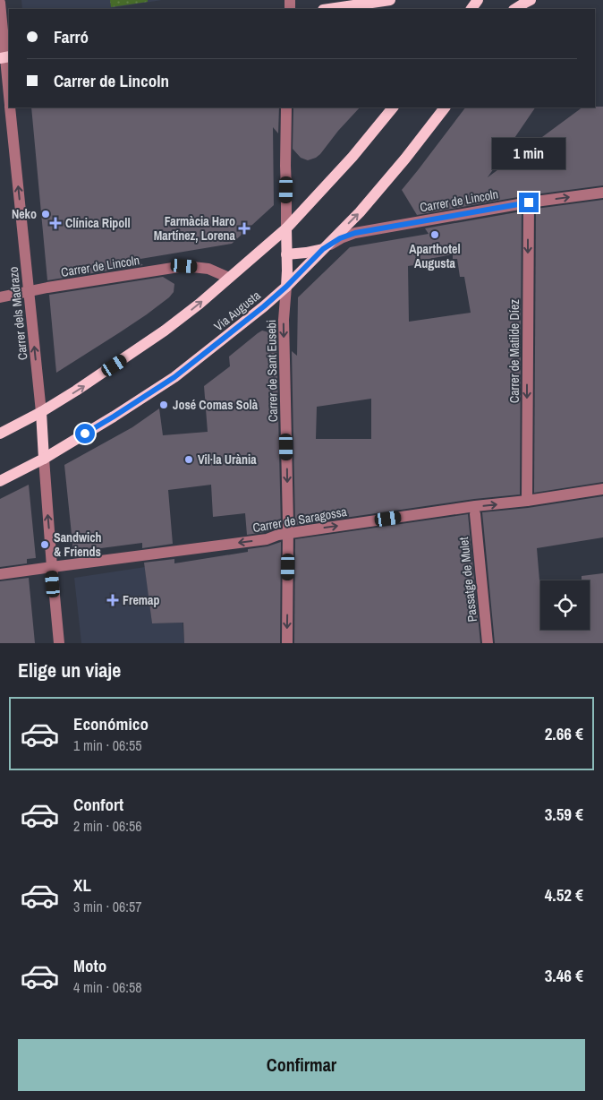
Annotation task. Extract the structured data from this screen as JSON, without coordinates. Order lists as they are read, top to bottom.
{
  "streets": {
    "main road": ["Via Augusta"],
    "street": [
      "Carrer de Lincoln",
      "Carrer dels Madrazo",
      "Carrer de Matilde Díez",
      "Carrer de Sant Eusebi",
      "Carrer de Saragossa",
      "Passatge de Mulet"
    ]
  },
  "crossings": [
    ["Carrer de Lincoln", "Via Augusta"],
    ["Carrer de Lincoln", "Carrer dels Madrazo"],
    ["Carrer de Lincoln", "Carrer de Matilde Díez"],
    ["Via Augusta", "Carrer de Sant Eusebi"],
    ["Carrer de Matilde Díez", "Carrer de Saragossa"],
    ["Carrer de Sant Eusebi", "Carrer de Saragossa"]
  ],
  "one_way": ["Carrer dels Madrazo", "Carrer de Matilde Díez", "Carrer de Sant Eusebi"],
  "places": {
    "other": [
      "Neko",
      "Aparthotel Augusta",
      "José Comas Solà",
      "Vil·la Urània",
      "Sandwich & Friends"
    ],
    "health": ["Clínica Ripoll", "Farmàcia Haro Martínez, Lorena", "Fremap"]
  },
  "page": {
    "banner": ["Farró", "Carrer de Lincoln"],
    "bubble": "1 min",
    "heading": "Elige un viaje",
    "list": [
      {
        "name": "Económico",
        "note": "1 min · 06:55",
        "value": "2.66 €"
      },
      {
        "name": "Confort",
        "note": "2 min · 06:56",
        "value": "3.59 €"
      },
      {
        "name": "XL",
        "note": "3 min · 06:57",
        "value": "4.52 €"
      },
      {
        "name": "Moto",
        "note": "4 min · 06:58",
        "value": "3.46 €"
      }
    ],
    "buttons": "Confirmar"
  }
}
